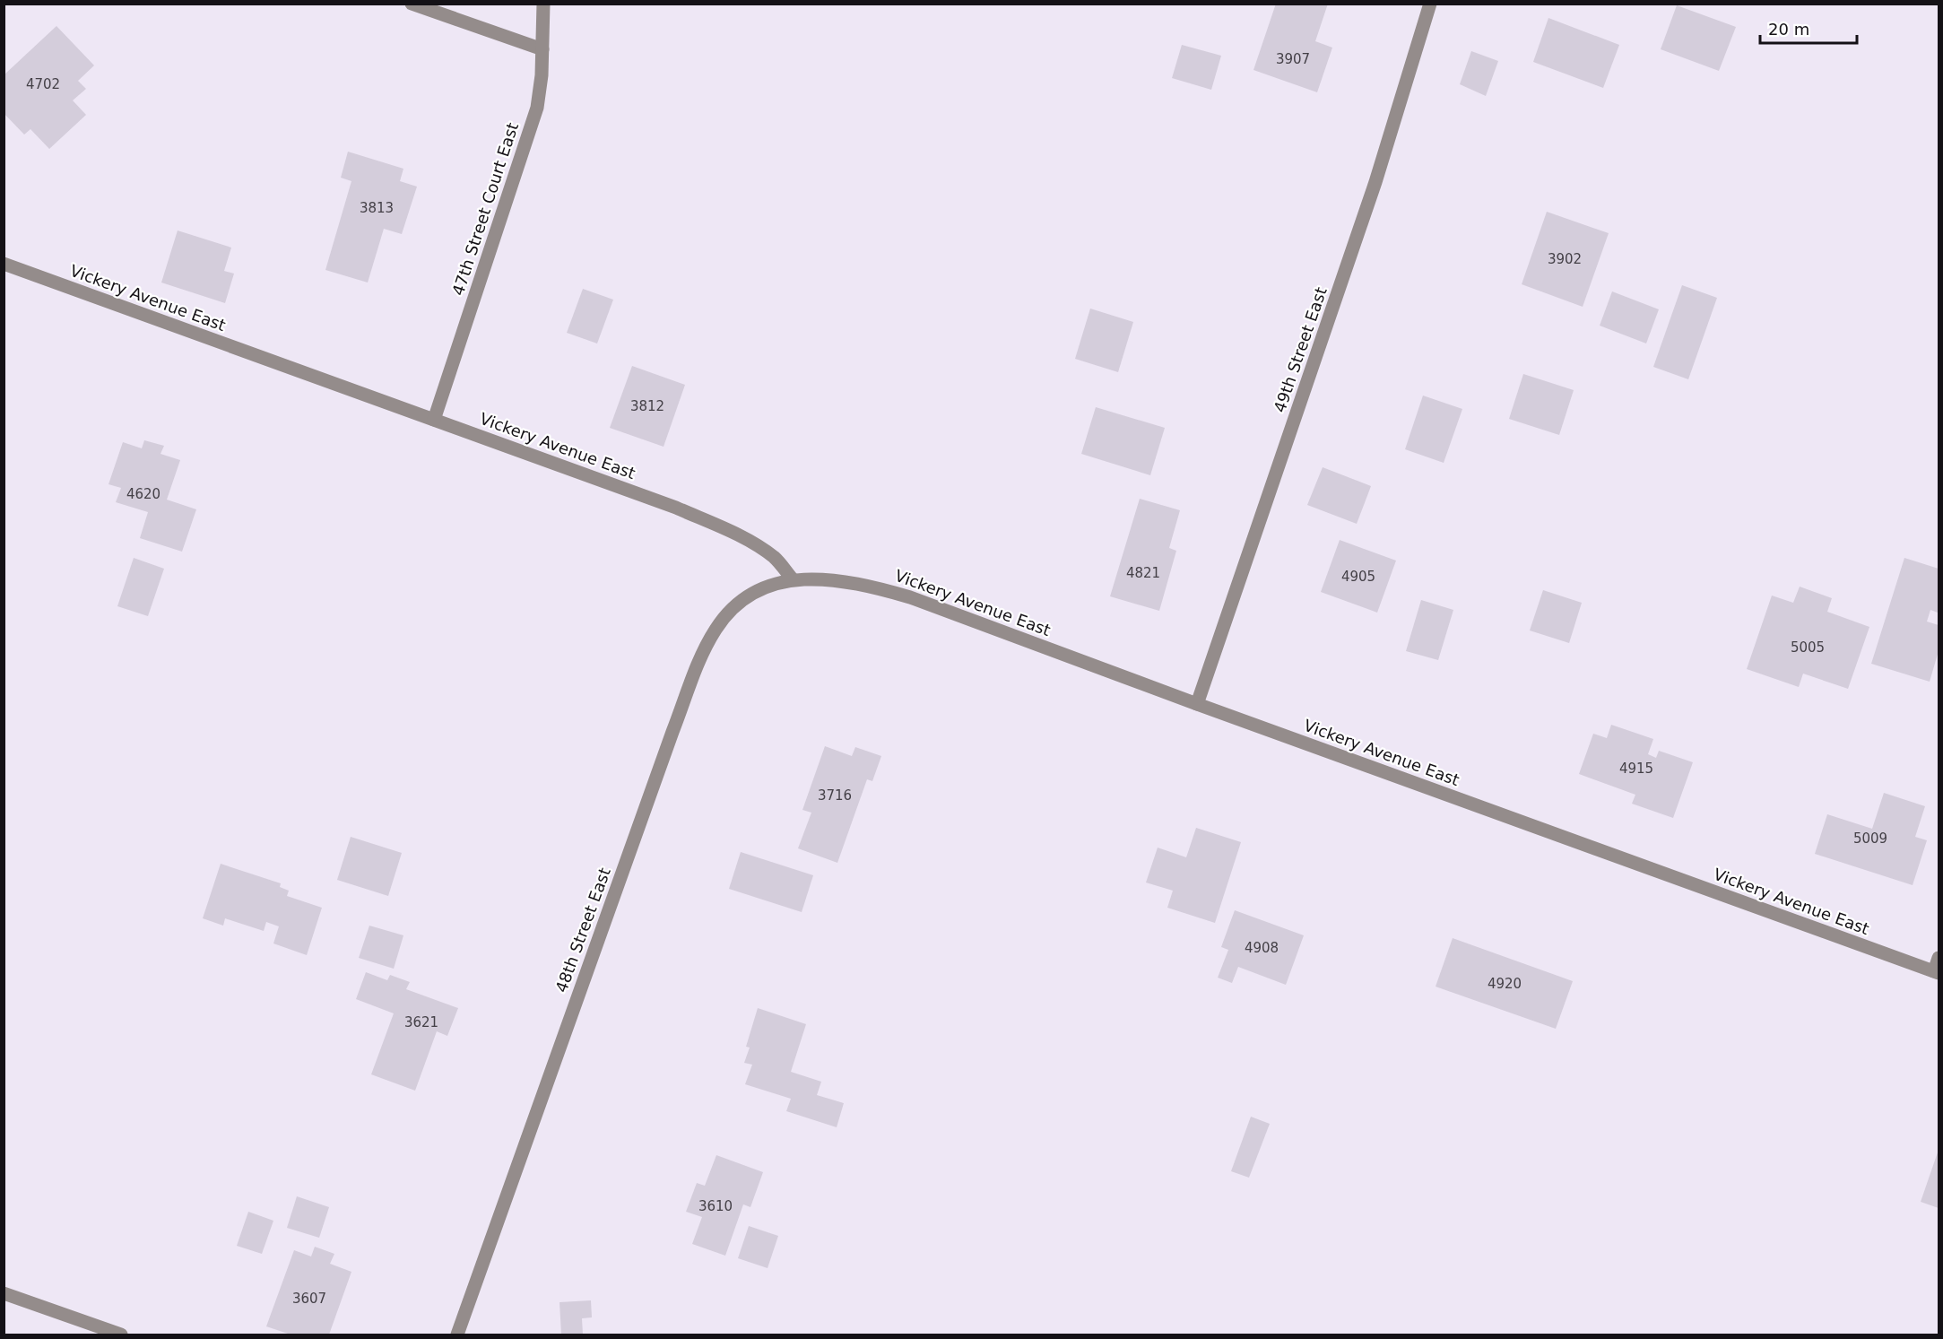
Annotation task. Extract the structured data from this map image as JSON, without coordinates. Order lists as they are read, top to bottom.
{
  "streets": {
    "street": [
      "47th Street Court East",
      "Vickery Avenue East",
      "49th Street East",
      "48th Street East"
    ]
  },
  "crossings": [
    ["47th Street Court East", "Vickery Avenue East"],
    ["Vickery Avenue East", "49th Street East"],
    ["Vickery Avenue East", "48th Street East"]
  ],
  "house_numbers": [
    "3907",
    "4702",
    "3813",
    "3902",
    "3812",
    "4620",
    "4821",
    "4905",
    "5005",
    "4915",
    "3716",
    "5009",
    "4908",
    "4920",
    "3621",
    "3610",
    "3607"
  ],
  "scale_bar": "20 m"
}
